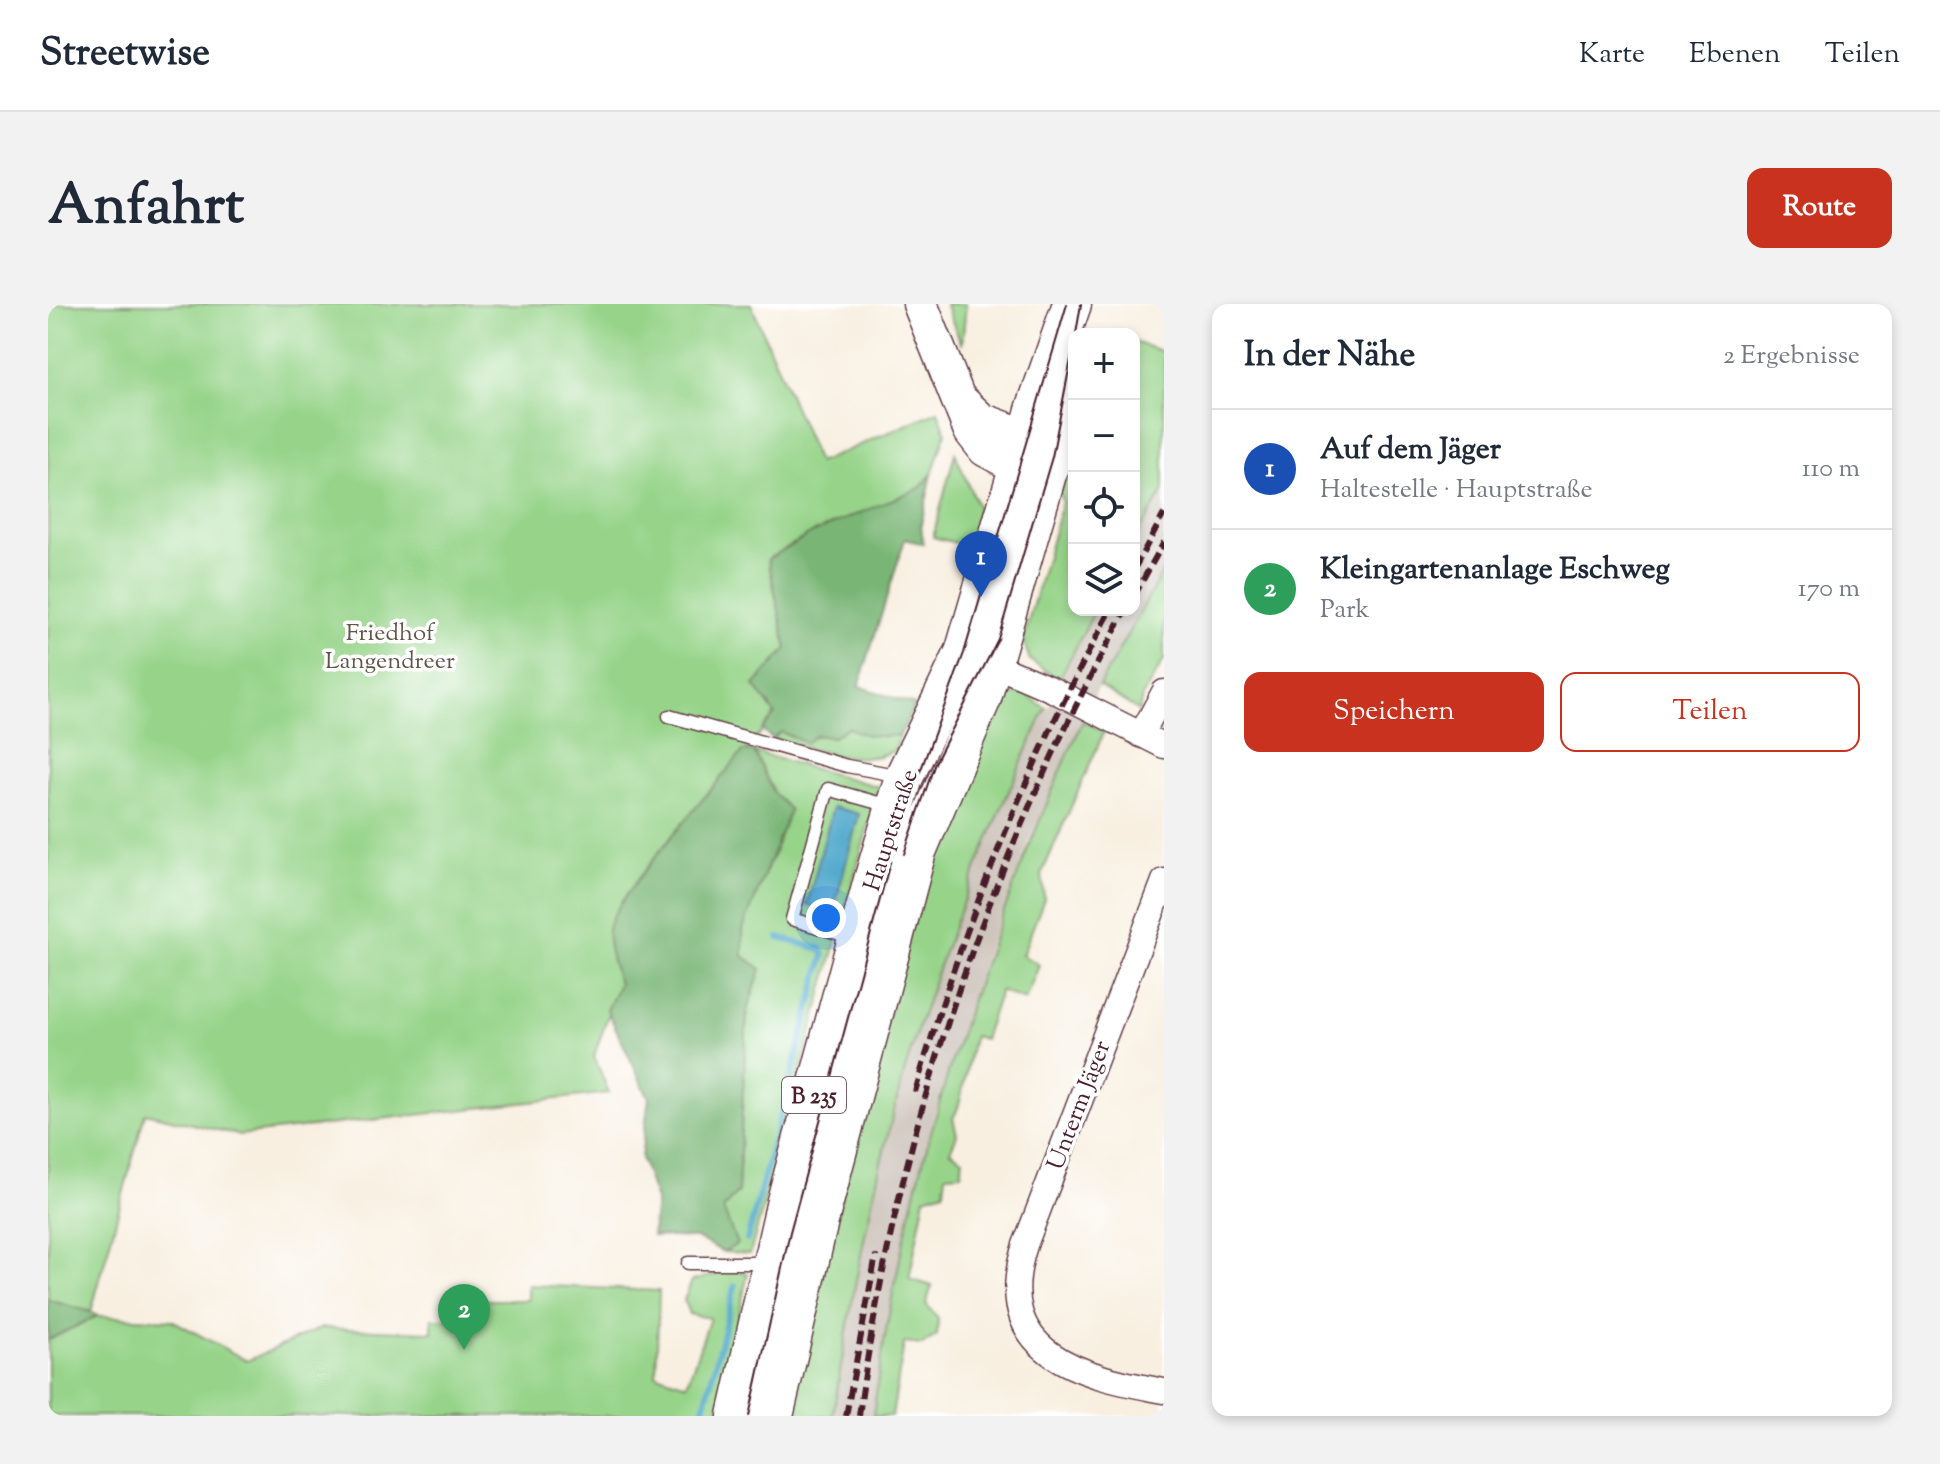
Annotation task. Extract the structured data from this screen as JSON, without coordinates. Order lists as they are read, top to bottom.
{
  "streets": {
    "main road": ["Hauptstraße", "B 235"],
    "street": ["Unterm Jäger"]
  },
  "parks": ["Friedhof Langendreer"],
  "page": {
    "header": "Streetwise",
    "nav": ["Karte", "Ebenen", "Teilen"],
    "title": "Anfahrt",
    "buttons": [
      "Route",
      ["Speichern", "Teilen"]
    ],
    "heading": ["In der Nähe", "2 Ergebnisse"],
    "map_buttons": ["+", "−"],
    "list": [
      {
        "mark": "1",
        "name": "Auf dem Jäger",
        "note": "Haltestelle · Hauptstraße",
        "value": "110 m"
      },
      {
        "mark": "2",
        "name": "Kleingartenanlage Eschweg",
        "note": "Park",
        "value": "170 m"
      }
    ],
    "pins": ["1", "2"]
  }
}
